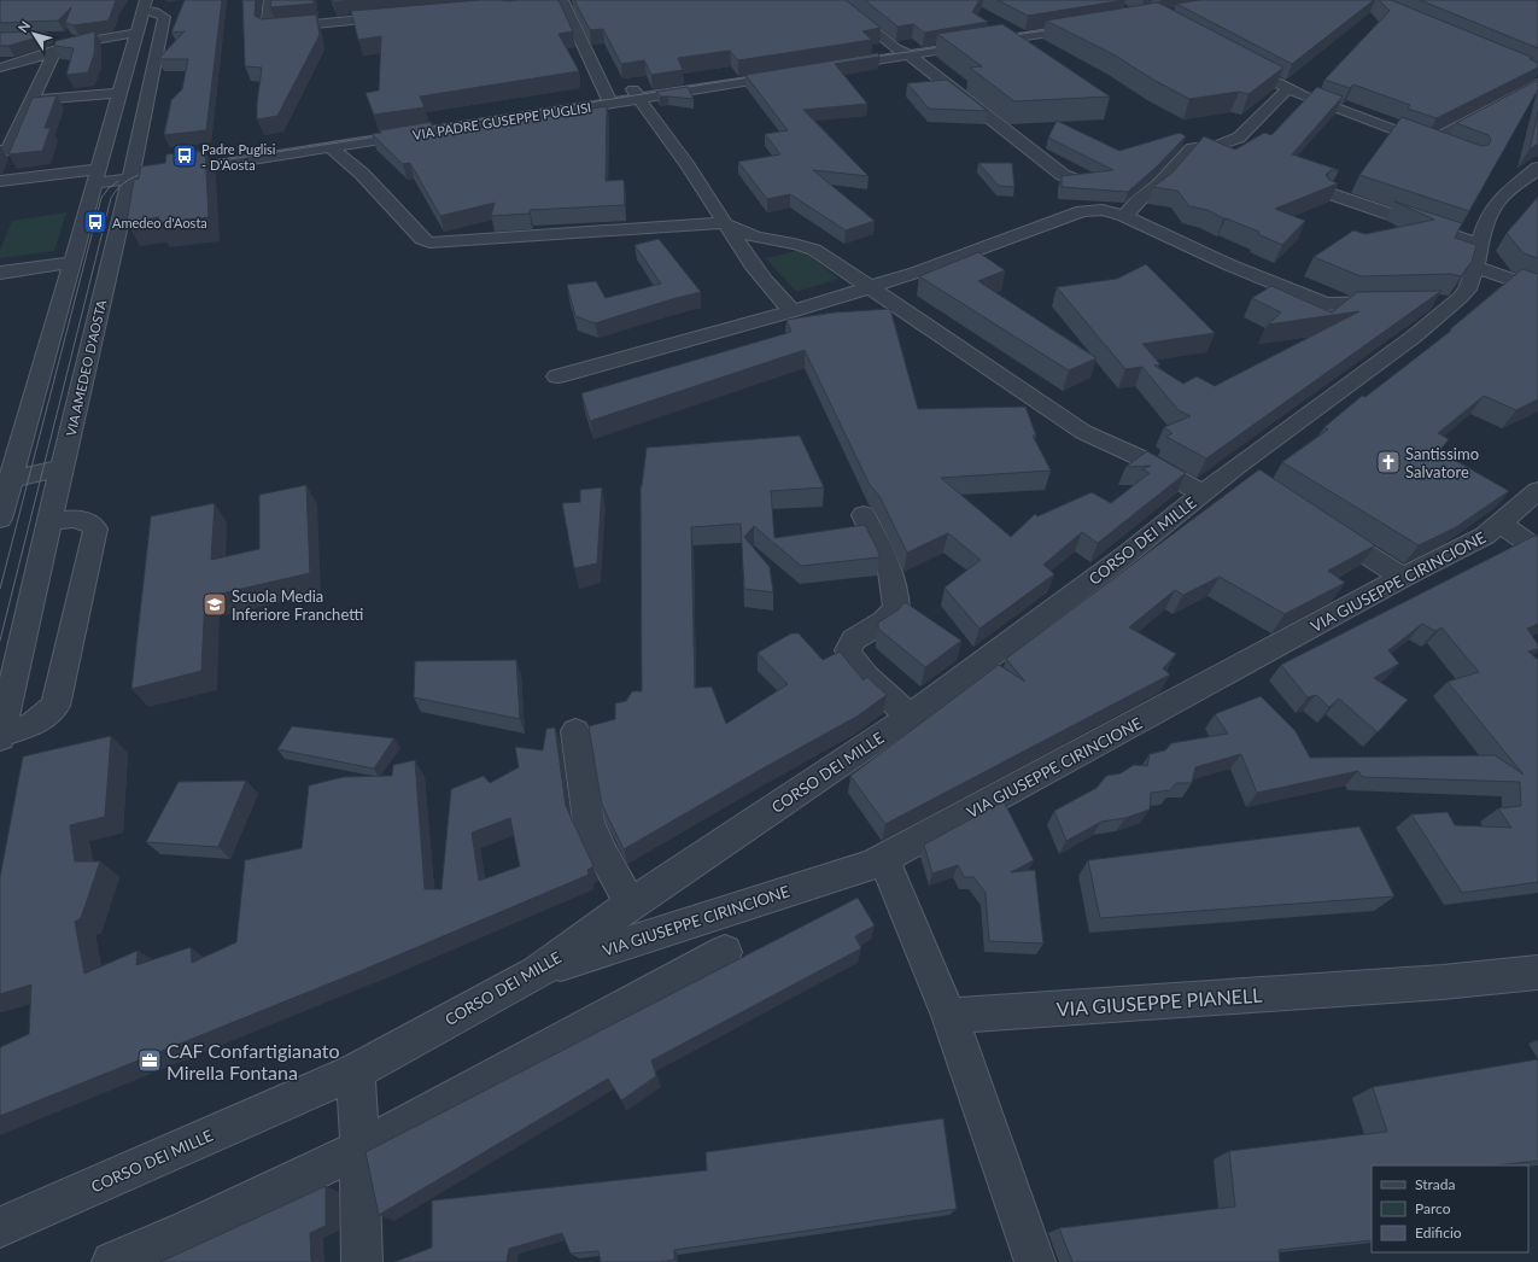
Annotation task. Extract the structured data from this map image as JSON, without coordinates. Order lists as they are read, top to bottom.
{
  "streets": {
    "street": [
      "VIA PADRE GUSEPPE PUGLISI",
      "VIA AMEDEO D'AOSTA",
      "CORSO DEI MILLE",
      "VIA GIUSEPPE CIRINCIONE",
      "VIA GIUSEPPE PIANELL"
    ]
  },
  "crossings": [
    ["VIA PADRE GUSEPPE PUGLISI", "VIA AMEDEO D'AOSTA"],
    ["CORSO DEI MILLE", "VIA GIUSEPPE CIRINCIONE"]
  ],
  "places": {
    "bus stop": ["Padre Puglisi - D'Aosta", "Amedeo d'Aosta"],
    "church": ["Santissimo Salvatore"],
    "school or university": ["Scuola Media Inferiore Franchetti"],
    "office": ["CAF Confartigianato Mirella Fontana"]
  },
  "legend": ["Strada", "Parco", "Edificio"],
  "north": "top left"
}
